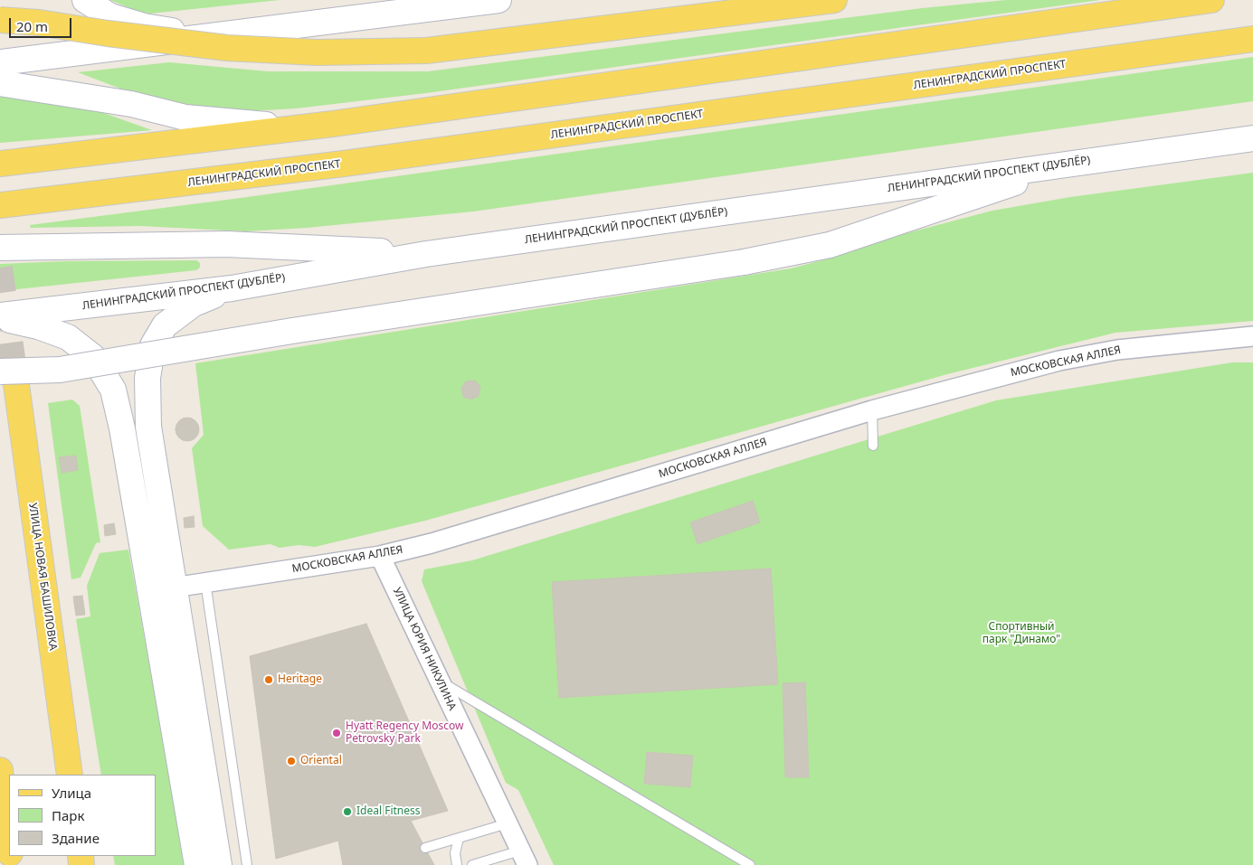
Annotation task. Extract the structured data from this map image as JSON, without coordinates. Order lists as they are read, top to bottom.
{
  "streets": {
    "main road": ["ЛЕНИНГРАДСКИЙ ПРОСПЕКТ", "ЛЕНИНГРАДСКИЙ ПРОСПЕКТ (ДУБЛЁР)", "УЛИЦА НОВАЯ БАШИЛОВКА"],
    "street": ["МОСКОВСКАЯ АЛЛЕЯ", "УЛИЦА ЮРИЯ НИКУЛИНА"]
  },
  "crossings": [
    ["МОСКОВСКАЯ АЛЛЕЯ", "УЛИЦА ЮРИЯ НИКУЛИНА"]
  ],
  "parks": ["Спортивный парк \"Динамо\""],
  "places": [
    "Heritage",
    "Hyatt Regency Moscow Petrovsky Park",
    "Oriental",
    "Ideal Fitness"
  ],
  "legend": ["Улица", "Парк", "Здание"],
  "scale_bar": "20 m"
}
